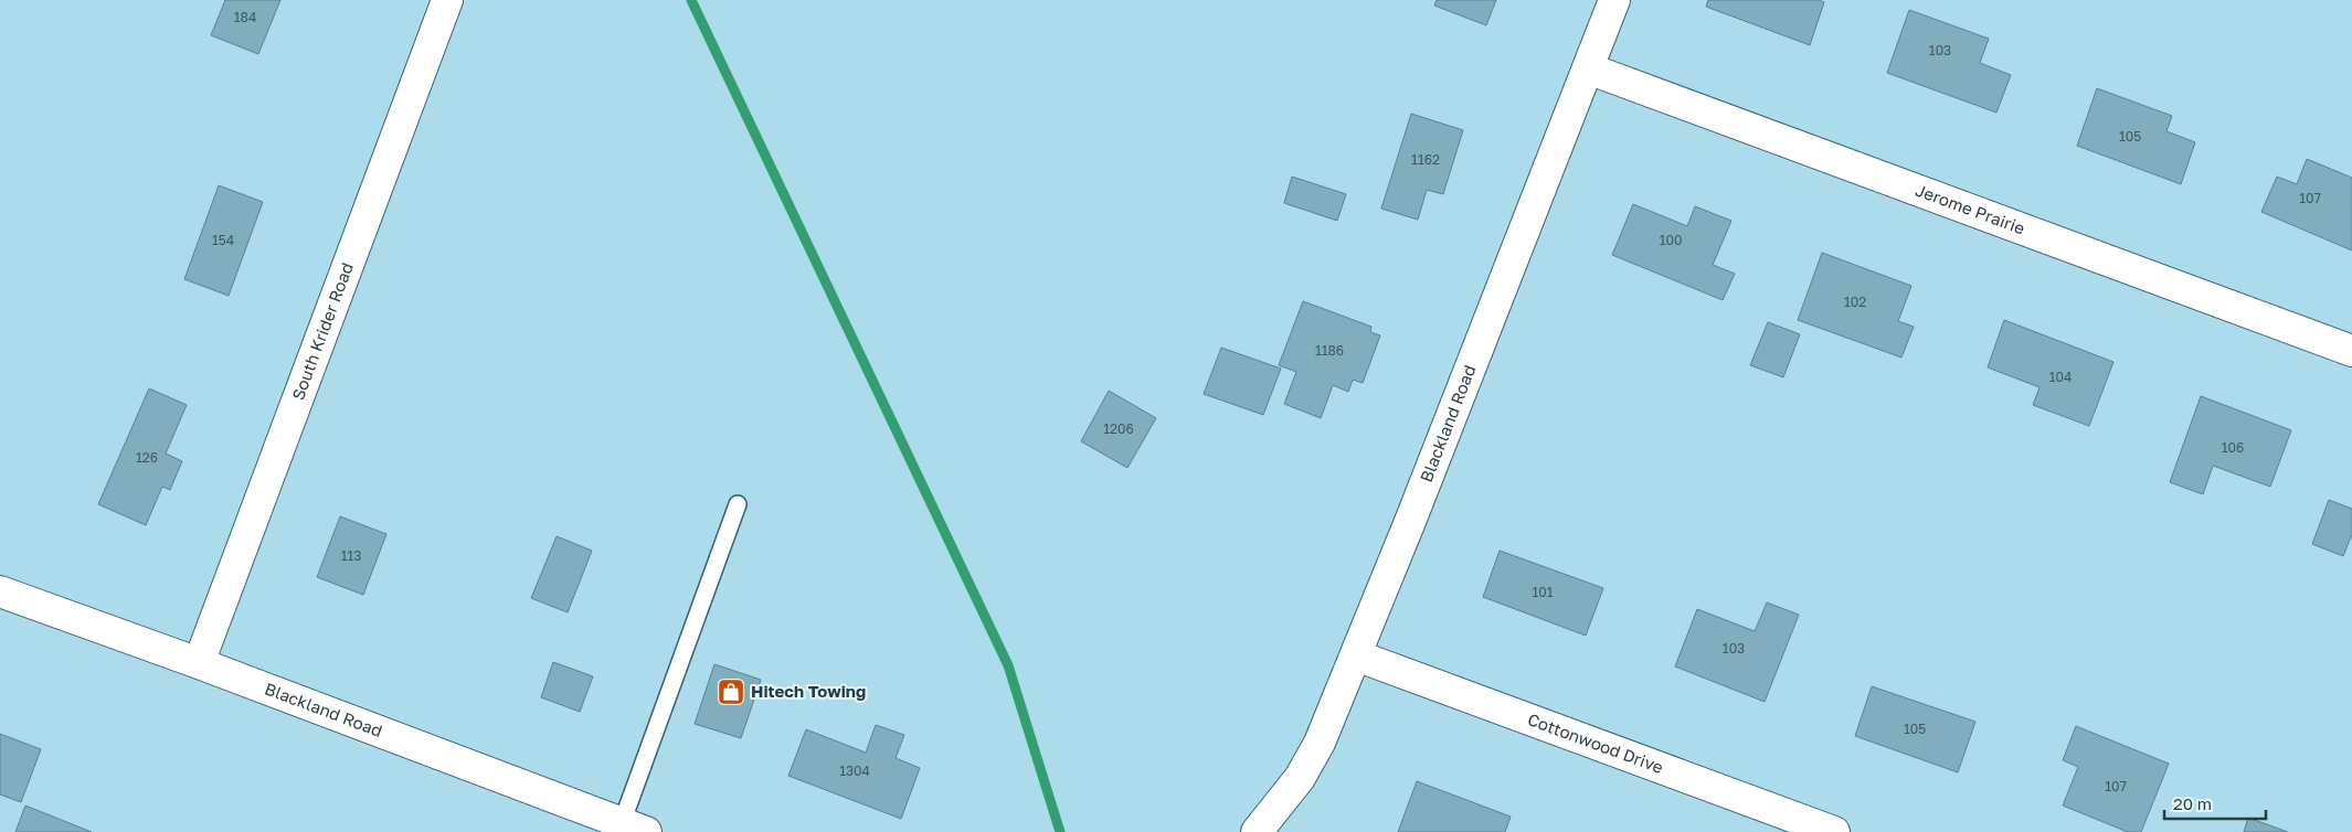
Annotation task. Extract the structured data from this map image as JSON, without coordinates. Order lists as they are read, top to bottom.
{
  "streets": {
    "street": [
      "Jerome Prairie",
      "South Krider Road",
      "Blackland Road",
      "Cottonwood Drive"
    ]
  },
  "crossings": [
    ["Jerome Prairie", "Blackland Road"],
    ["South Krider Road", "Blackland Road"],
    ["Blackland Road", "Cottonwood Drive"]
  ],
  "places": {
    "shop": ["Hitech Towing"]
  },
  "house_numbers": [
    "184",
    "103",
    "105",
    "1162",
    "107",
    "154",
    "100",
    "102",
    "1186",
    "104",
    "1206",
    "106",
    "126",
    "113",
    "101",
    "103",
    "105",
    "1304",
    "107"
  ],
  "scale_bar": "20 m"
}
